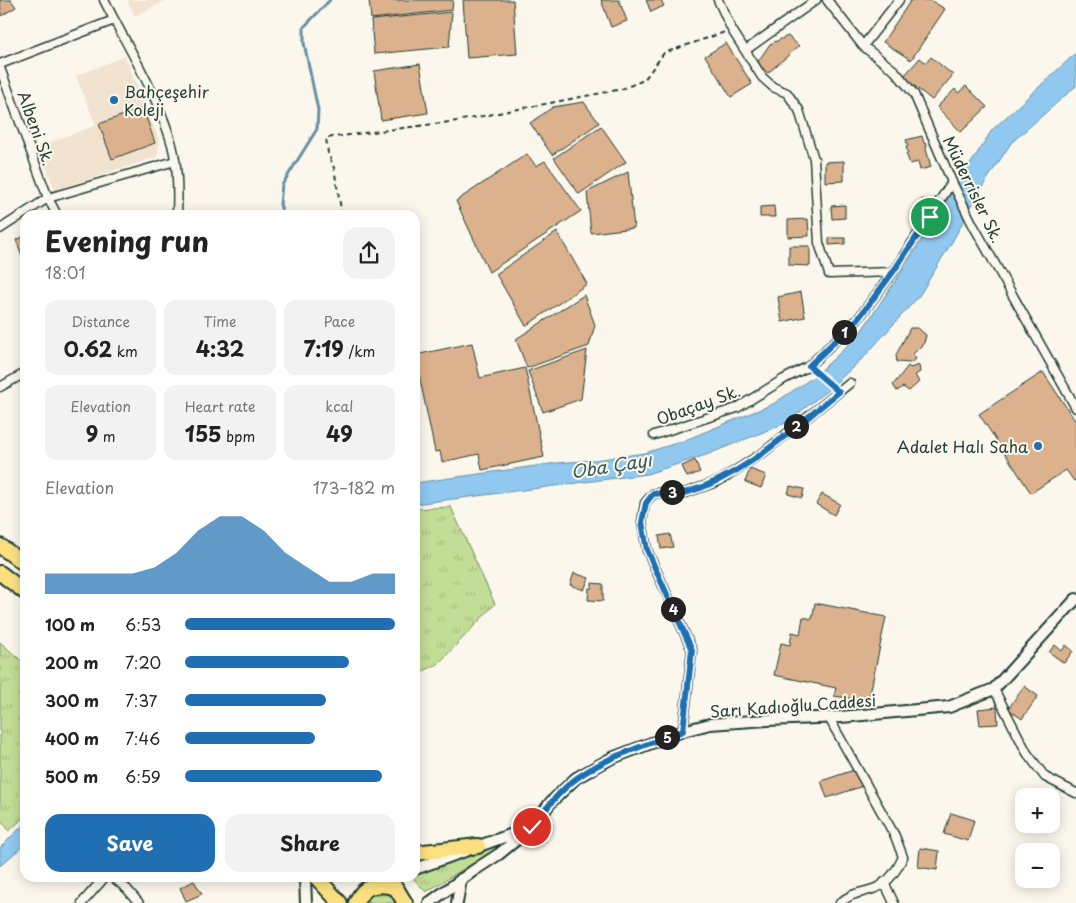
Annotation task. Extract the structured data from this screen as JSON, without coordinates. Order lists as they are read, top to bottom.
{
  "streets": {
    "street": [
      "Albeni Sk.",
      "Müderrisler Sk.",
      "Obaçay Sk.",
      "Sarı Kadıoğlu Caddesi"
    ]
  },
  "crossings": [
    ["Müderrisler Sk.", "Obaçay Sk."]
  ],
  "water": ["Oba Çayı"],
  "places": ["Bahçeşehir Koleji", "Adalet Halı Saha"],
  "page": {
    "heading": ["Evening run", "18:01"],
    "stats": [
      ["Distance", "0.62 km"],
      ["Time", "4:32"],
      ["Pace", "7:19 /km"],
      ["Elevation", "9 m"],
      ["Heart rate", "155 bpm"],
      ["kcal", "49"]
    ],
    "pins": [
      "1",
      "2",
      "3",
      "4",
      "5"
    ],
    "chart": ["Elevation", "173–182 m"],
    "list": [
      {
        "name": "100 m",
        "note": "6:53"
      },
      {
        "name": "200 m",
        "note": "7:20"
      },
      {
        "name": "300 m",
        "note": "7:37"
      },
      {
        "name": "400 m",
        "note": "7:46"
      },
      {
        "name": "500 m",
        "note": "6:59"
      }
    ],
    "map_buttons": ["+", "−"],
    "buttons": ["Save", "Share"]
  }
}
